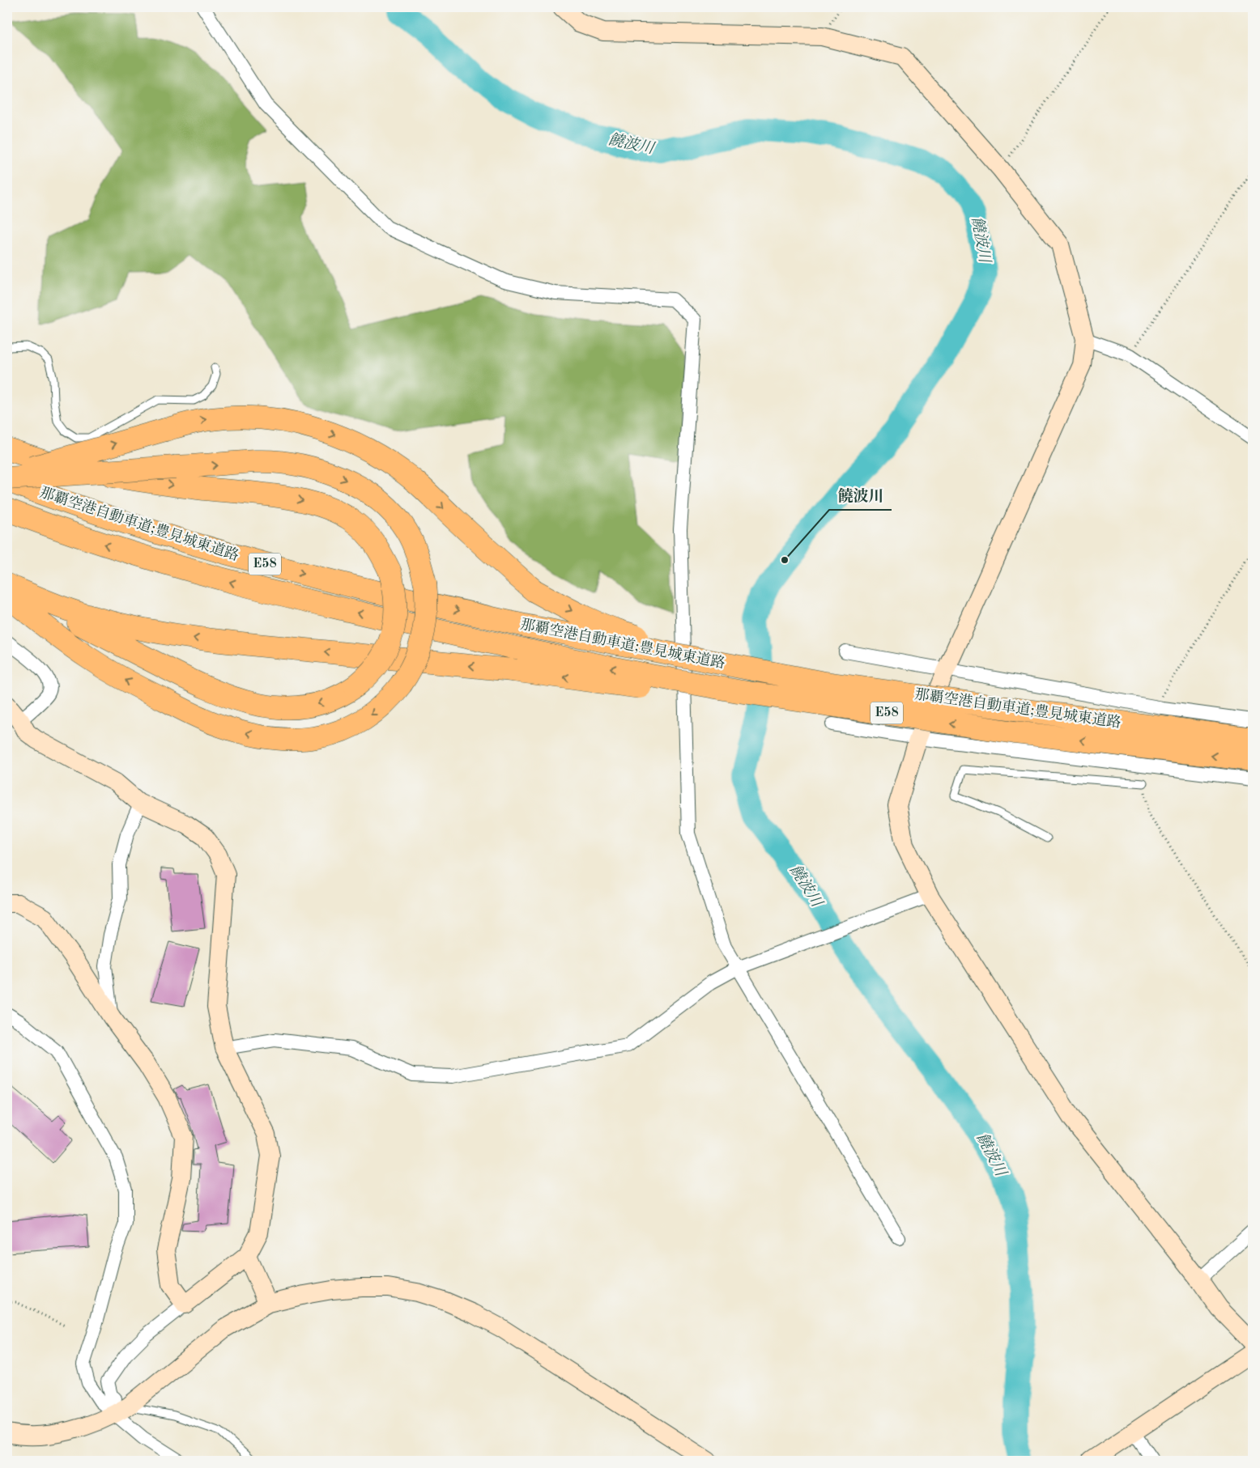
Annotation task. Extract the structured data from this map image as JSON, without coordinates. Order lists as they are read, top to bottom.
{
  "streets": {
    "highway": ["那覇空港自動車道;豊見城東道路", "E58"]
  },
  "water": ["饒波川"],
  "places": ["饒波川"]
}
